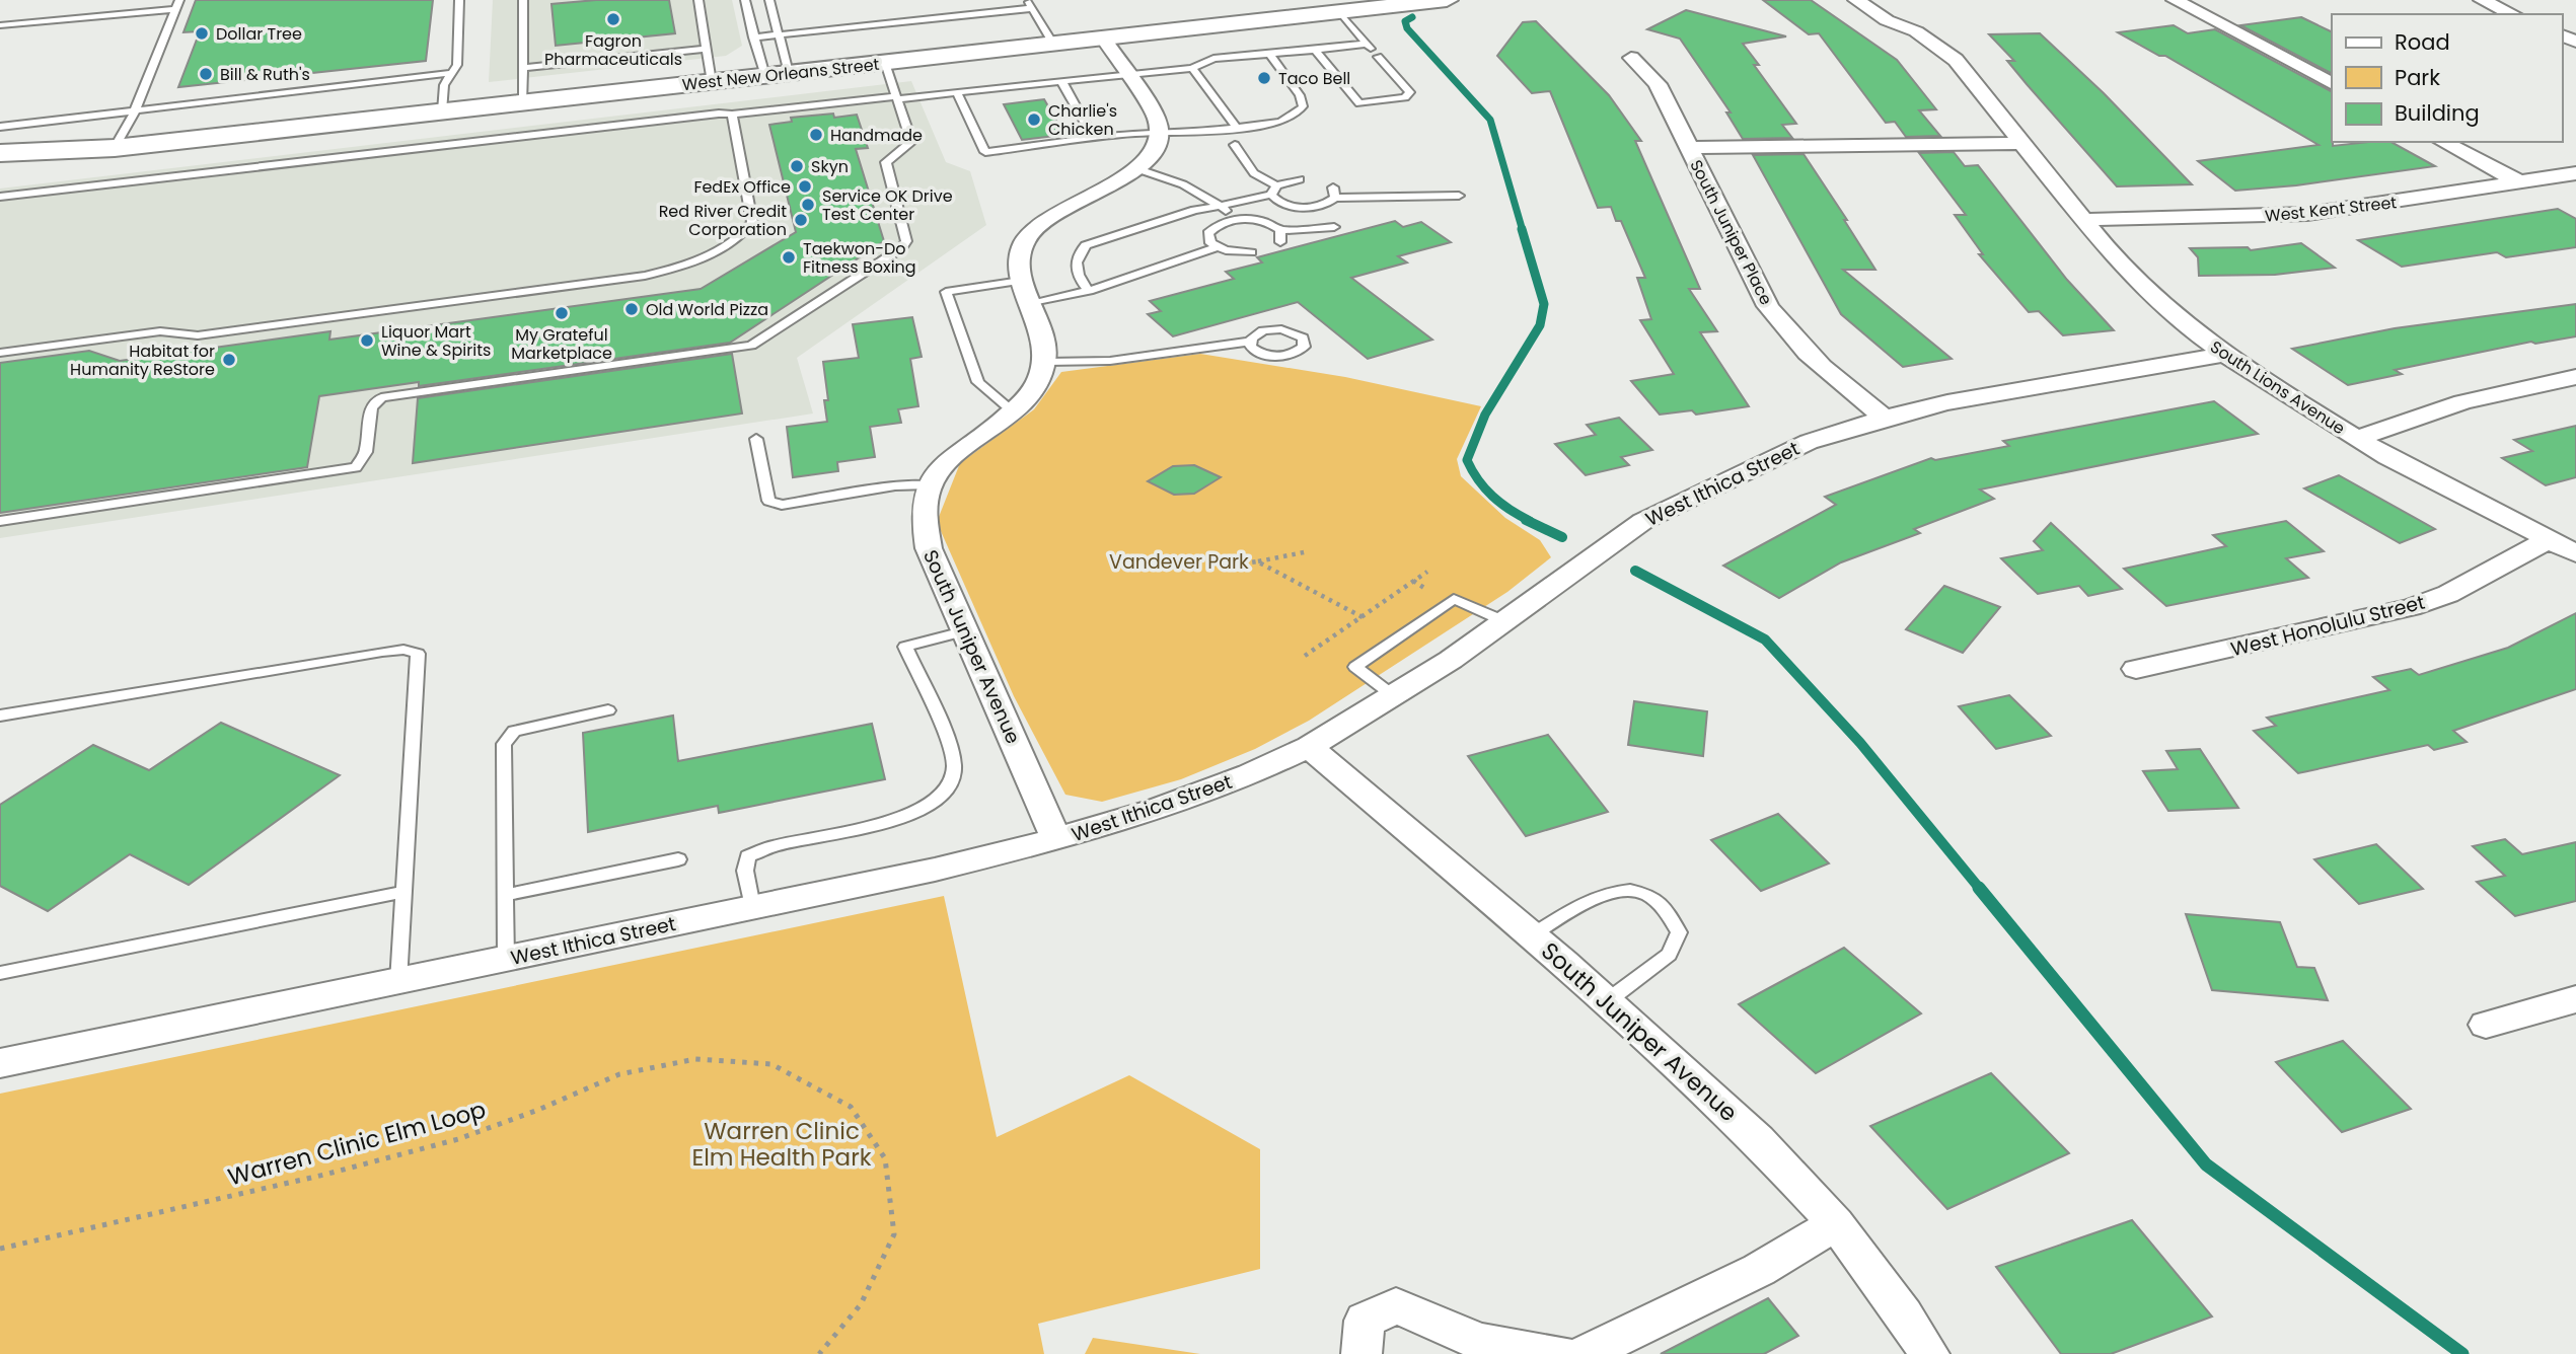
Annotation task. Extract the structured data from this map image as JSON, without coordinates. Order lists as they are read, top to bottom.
{
  "streets": {
    "main road": ["West New Orleans Street"],
    "street": [
      "West Kent Street",
      "South Juniper Place",
      "South Lions Avenue",
      "West Ithica Street",
      "West Honolulu Street",
      "South Juniper Avenue"
    ],
    "path": ["Warren Clinic Elm Loop"]
  },
  "crossings": [
    ["West Kent Street", "South Lions Avenue"],
    ["South Juniper Place", "West Ithica Street"],
    ["South Lions Avenue", "West Ithica Street"],
    ["South Lions Avenue", "West Honolulu Street"],
    ["West Ithica Street", "South Juniper Avenue"]
  ],
  "parks": ["Vandever Park", "Warren Clinic Elm Health Park"],
  "places": [
    "Fagron Pharmaceuticals",
    "Dollar Tree",
    "Bill & Ruth's",
    "Taco Bell",
    "Charlie's Chicken",
    "Handmade",
    "Skyn",
    "FedEx Office",
    "Service OK Drive Test Center",
    "Red River Credit Corporation",
    "Taekwon-Do Fitness Boxing",
    "Old World Pizza",
    "My Grateful Marketplace",
    "Liquor Mart Wine & Spirits",
    "Habitat for Humanity ReStore"
  ],
  "legend": ["Road", "Park", "Building"]
}
